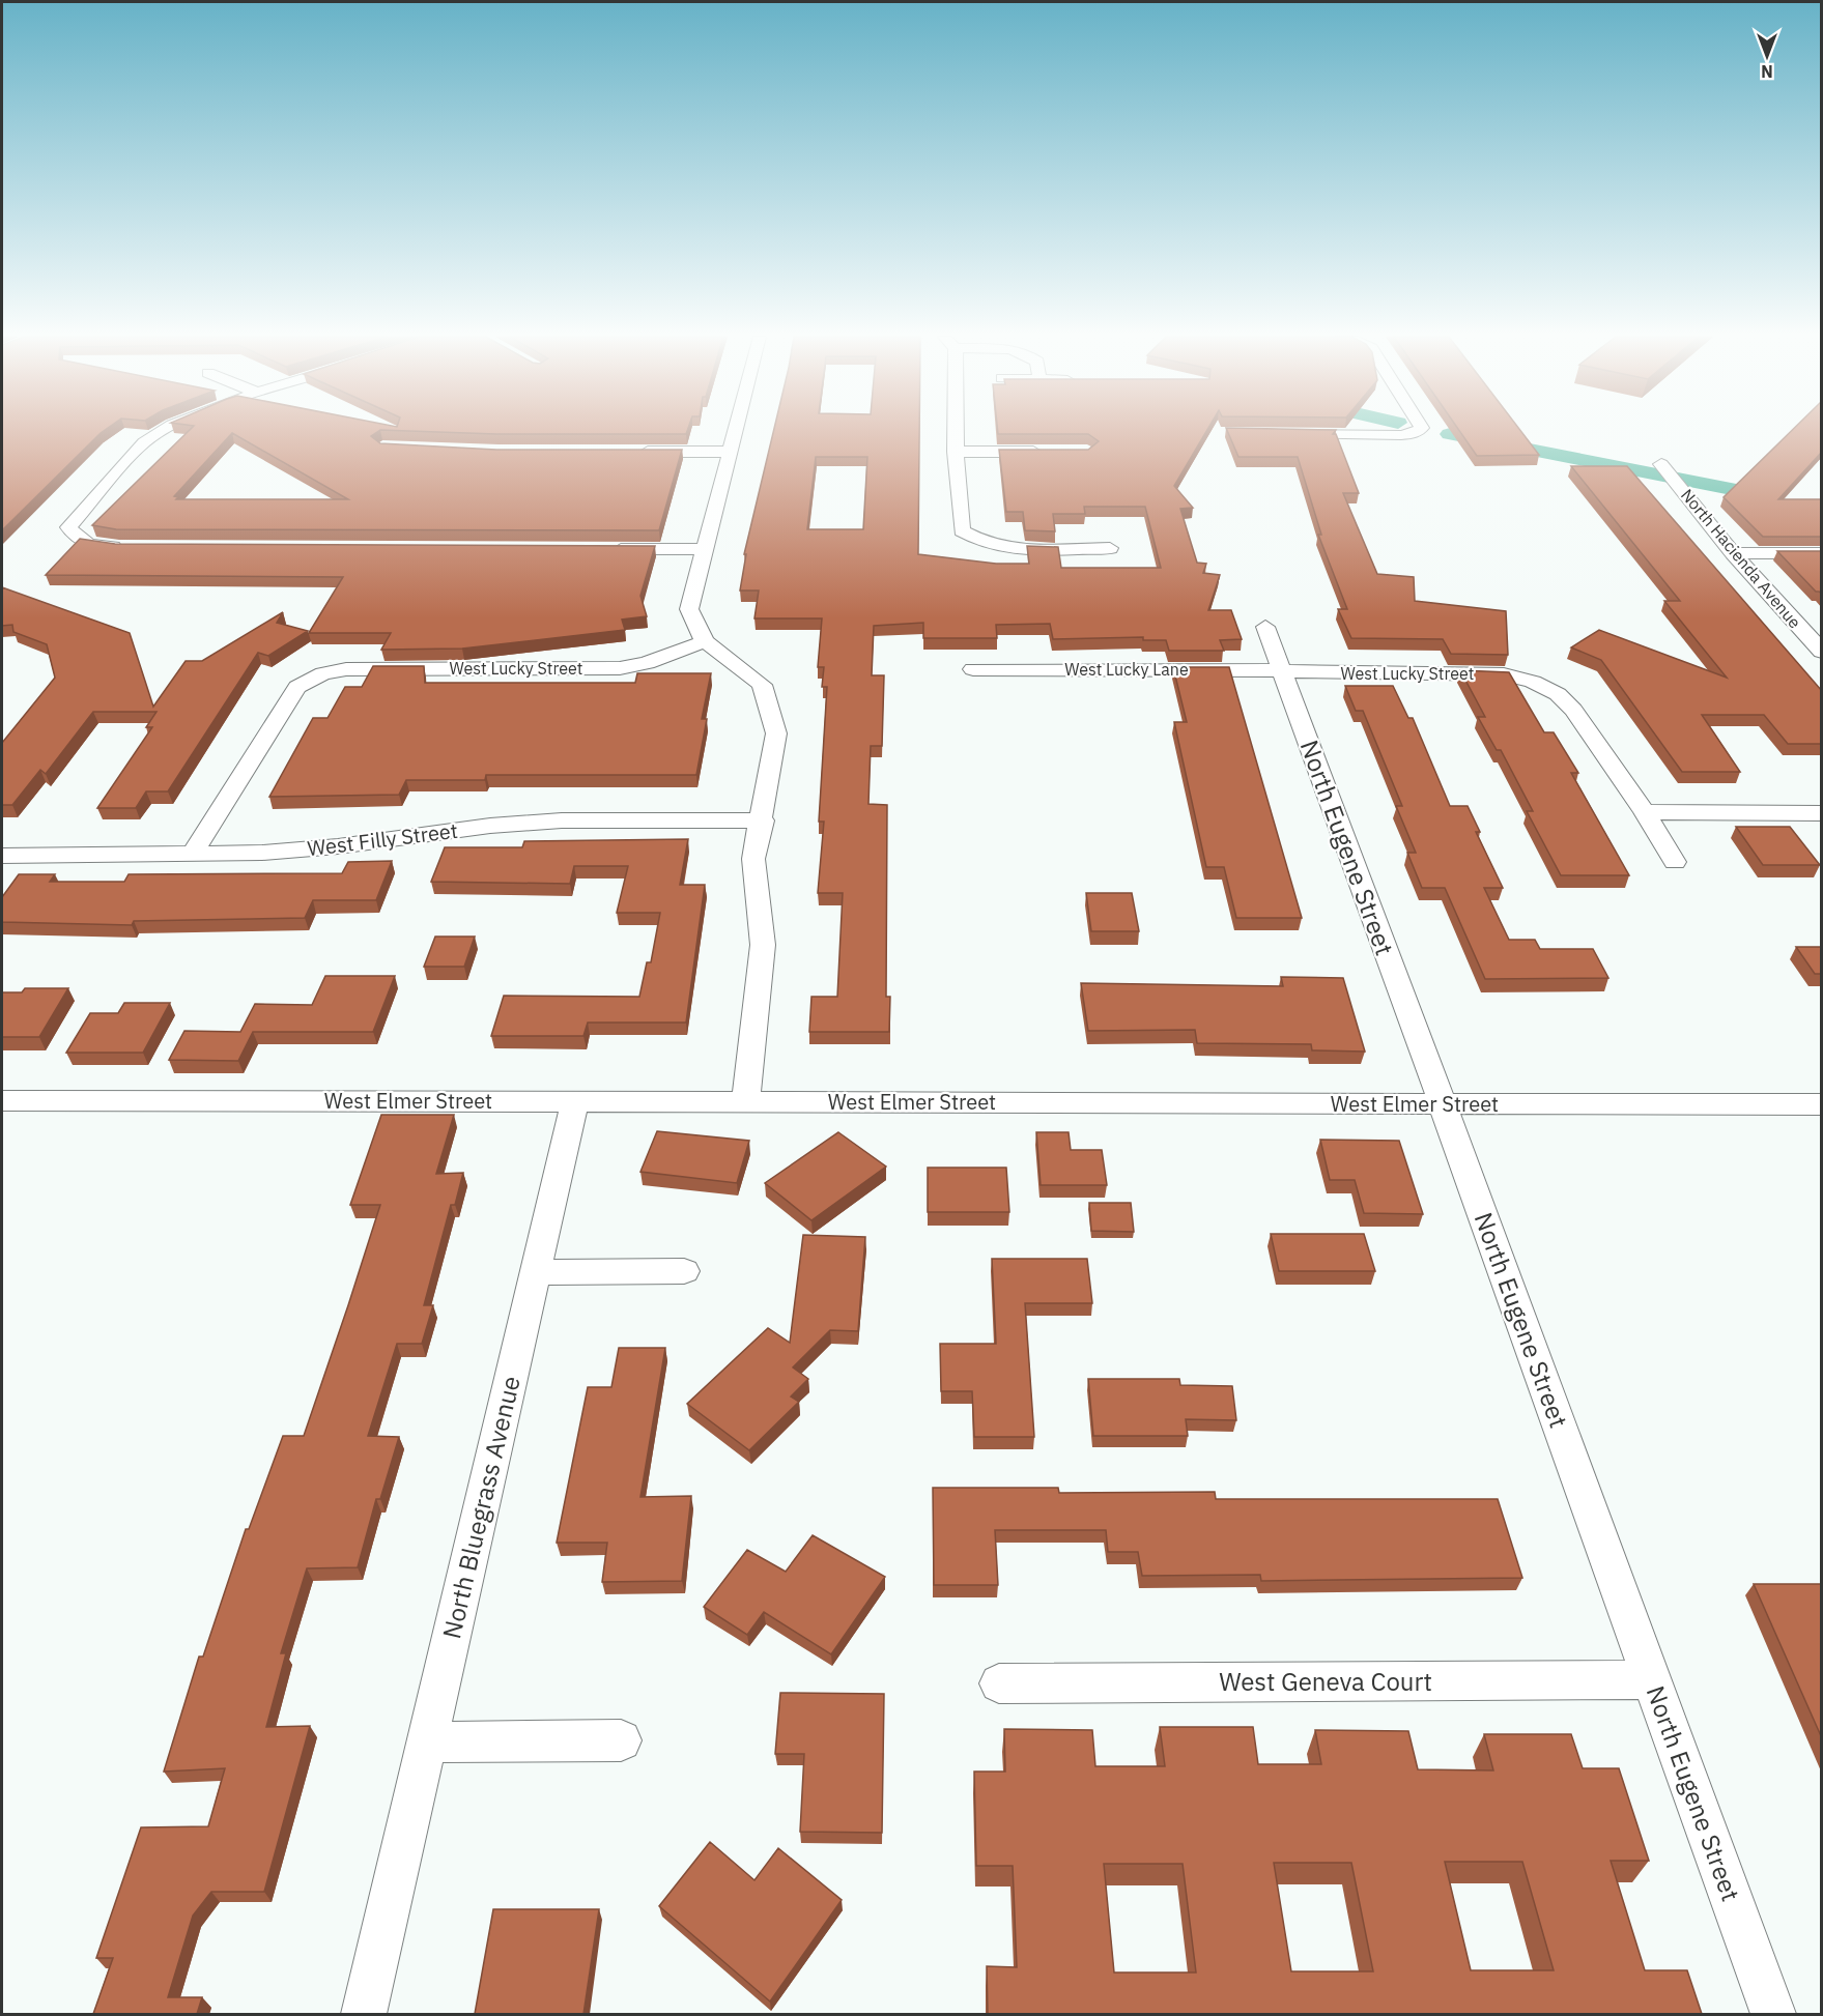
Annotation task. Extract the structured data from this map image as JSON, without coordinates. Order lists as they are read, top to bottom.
{
  "streets": {
    "street": [
      "North Hacienda Avenue",
      "West Lucky Street",
      "West Lucky Lane",
      "West Filly Street",
      "North Eugene Street",
      "West Elmer Street",
      "North Bluegrass Avenue",
      "West Geneva Court"
    ]
  },
  "crossings": [
    ["West Lucky Street", "West Lucky Lane"],
    ["West Lucky Street", "West Filly Street"],
    ["West Lucky Street", "North Eugene Street"],
    ["West Lucky Lane", "North Eugene Street"],
    ["North Eugene Street", "West Elmer Street"],
    ["North Eugene Street", "West Geneva Court"],
    ["West Elmer Street", "North Bluegrass Avenue"]
  ],
  "north": "bottom"
}
